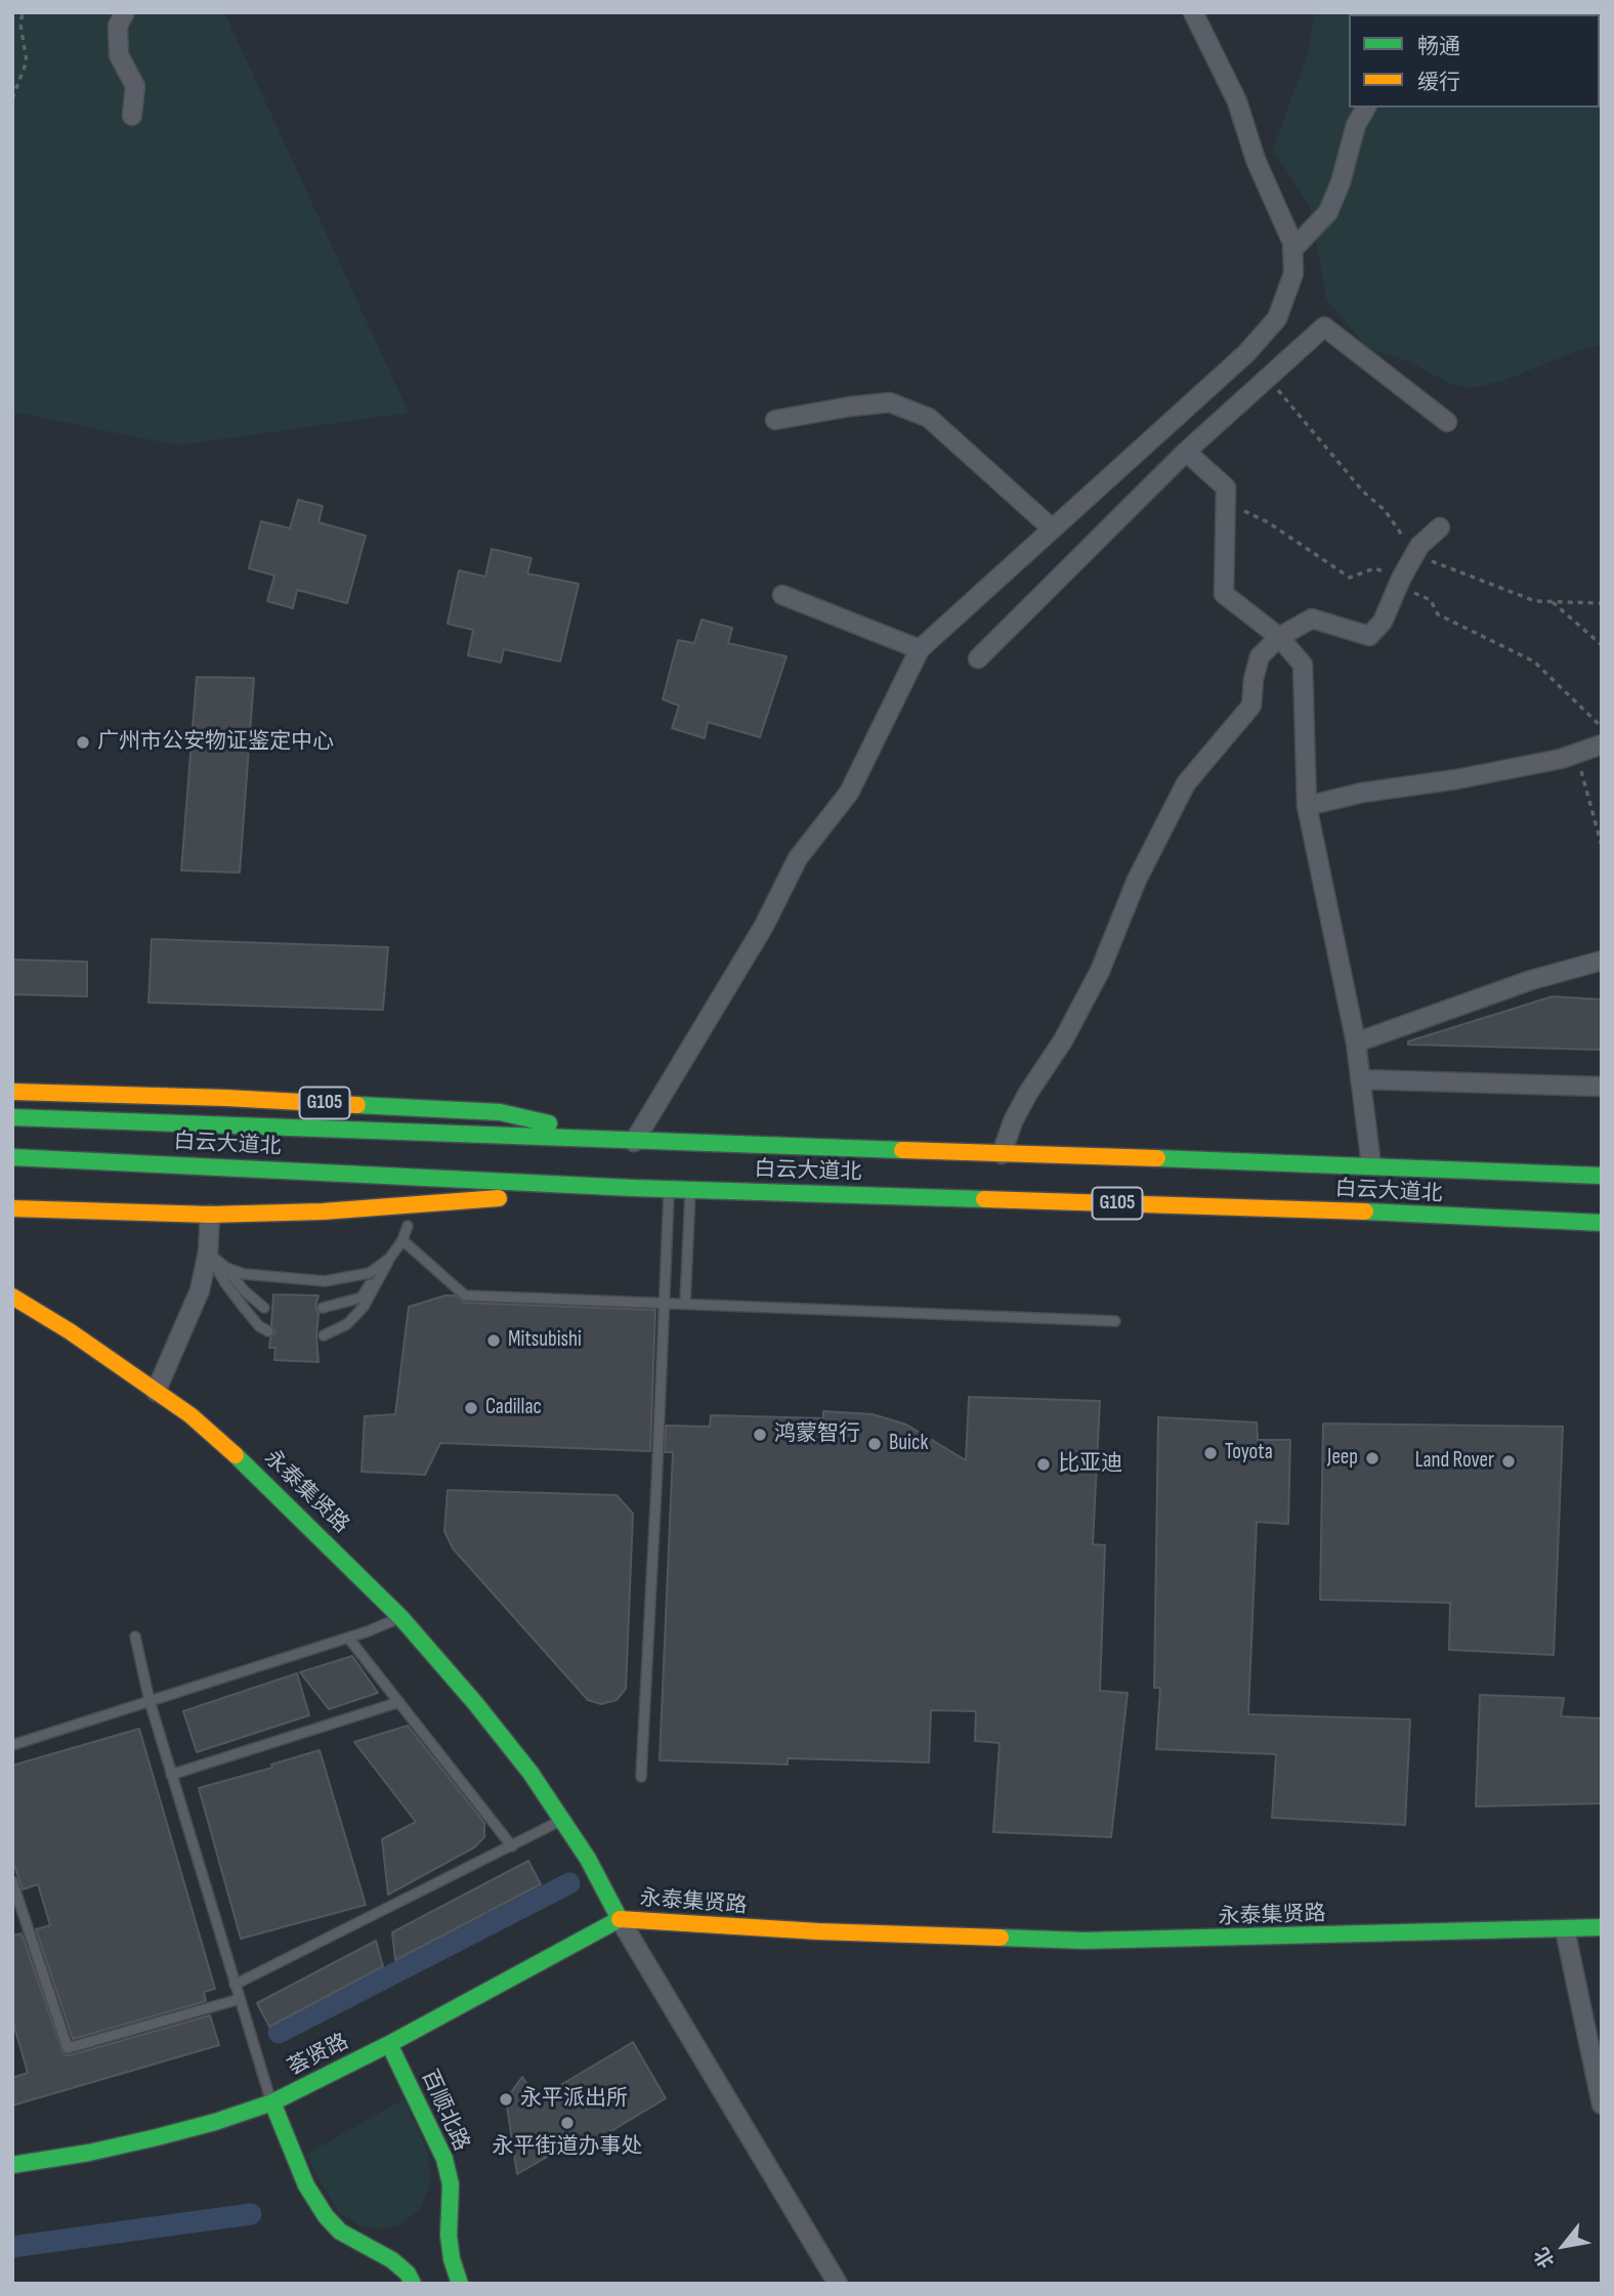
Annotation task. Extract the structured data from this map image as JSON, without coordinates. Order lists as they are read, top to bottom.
{
  "streets": {
    "main road": [
      "G105",
      "白云大道北",
      "永泰集贤路",
      "荟贤路",
      "百顺北路"
    ]
  },
  "crossings": [
    ["G105", "白云大道北"],
    ["永泰集贤路", "荟贤路"],
    ["荟贤路", "百顺北路"]
  ],
  "places": [
    "广州市公安物证鉴定中心",
    "Mitsubishi",
    "Cadillac",
    "鸿蒙智行",
    "Buick",
    "Toyota",
    "Jeep",
    "Land Rover",
    "比亚迪",
    "永平派出所",
    "永平街道办事处"
  ],
  "legend": ["畅通", "缓行"],
  "north": "bottom left"
}
